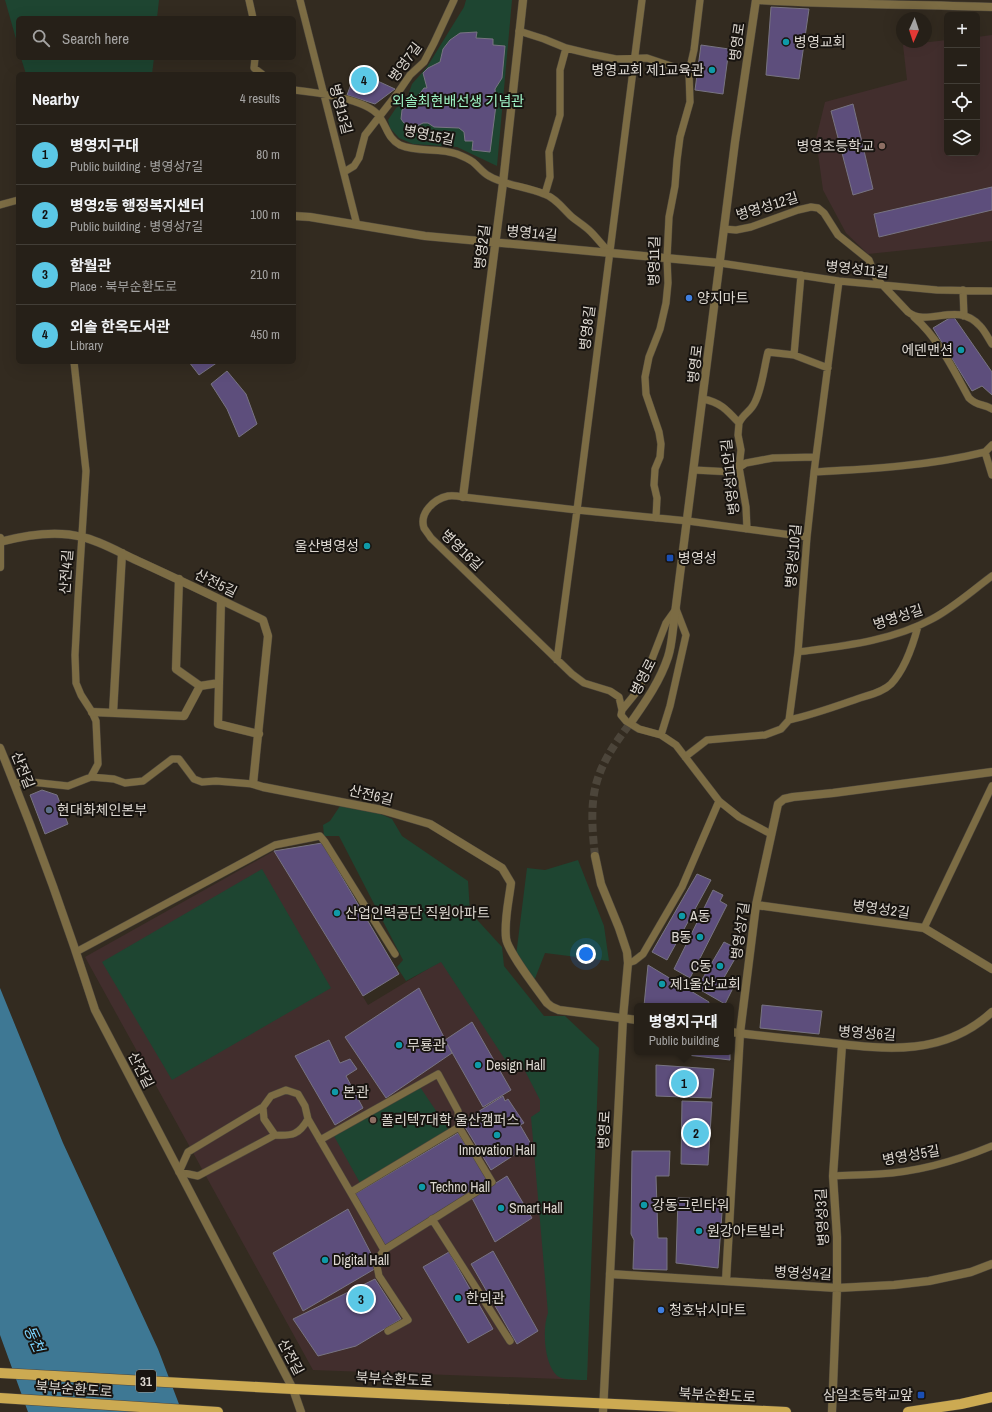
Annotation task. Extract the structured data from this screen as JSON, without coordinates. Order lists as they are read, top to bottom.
{
  "streets": {
    "main road": ["북부순환도로", "31"],
    "street": [
      "병영로",
      "병영14길",
      "병영2길",
      "산전5길",
      "산전길",
      "산전6길",
      "병영성2길",
      "병영성7길",
      "병영성6길",
      "병영성3길",
      "병영성4길"
    ],
    "lane": [
      "병영7길",
      "병영13길",
      "병영15길",
      "병영성12길",
      "병영11길",
      "병영성11길",
      "병영8길",
      "병영성11안길",
      "병영16길",
      "병영성10길",
      "산전4길",
      "병영성길",
      "병영성5길"
    ]
  },
  "crossings": [
    ["병영로", "병영성12길"],
    ["병영로", "병영14길"],
    ["병영로", "병영성11길"],
    ["병영로", "병영성11안길"],
    ["병영로", "병영16길"],
    ["병영로", "산전6길"],
    ["병영로", "병영성4길"],
    ["병영로", "북부순환도로"],
    ["병영7길", "병영13길"],
    ["병영7길", "병영15길"],
    ["병영13길", "병영15길"],
    ["병영13길", "병영14길"],
    ["병영15길", "병영14길"],
    ["병영15길", "병영2길"],
    ["병영15길", "병영8길"],
    ["병영성12길", "병영성11길"],
    ["병영14길", "병영2길"],
    ["병영14길", "병영11길"],
    ["병영14길", "병영성11길"],
    ["병영14길", "병영8길"],
    ["병영2길", "병영16길"],
    ["병영11길", "병영16길"],
    ["병영성11길", "병영성10길"],
    ["병영8길", "병영16길"],
    ["병영성11안길", "병영16길"],
    ["병영성11안길", "병영성10길"],
    ["병영16길", "병영성10길"],
    ["병영성10길", "병영성길"],
    ["산전4길", "산전5길"],
    ["산전4길", "산전6길"],
    ["산전5길", "산전6길"],
    ["산전길", "산전6길"],
    ["산전길", "북부순환도로"],
    ["병영성2길", "병영성7길"],
    ["병영성7길", "병영성6길"],
    ["병영성7길", "병영성4길"],
    ["병영성6길", "병영성3길"],
    ["병영성5길", "병영성3길"],
    ["병영성3길", "병영성4길"]
  ],
  "water": ["동천"],
  "parks": ["외솔최현배선생 기념관"],
  "places": {
    "other": [
      "병영교회",
      "병영교회 제1교육관",
      "병영초등학교",
      "양지마트",
      "에덴맨션",
      "울산병영성",
      "현대화체인본부",
      "산업인력공단 직원아파트",
      "A동",
      "B동",
      "C동",
      "제1울산교회",
      "무룡관",
      "Design Hall",
      "본관",
      "폴리텍7대학 울산캠퍼스",
      "Innovation Hall",
      "Techno Hall",
      "강동그린타워",
      "Smart Hall",
      "원강아트빌라",
      "Digital Hall",
      "한뫼관",
      "청호낚시마트"
    ],
    "transit": ["병영성", "삼일초등학교앞"]
  },
  "north": "bottom",
  "page": {
    "map_buttons": ["+", "−"],
    "search": "Search here",
    "pins": [
      "4",
      "1",
      "2",
      "3"
    ],
    "heading": ["Nearby", "4 results"],
    "list": [
      {
        "mark": "1",
        "name": "병영지구대",
        "note": "Public building · 병영성7길",
        "value": "80 m"
      },
      {
        "mark": "2",
        "name": "병영2동 행정복지센터",
        "note": "Public building · 병영성7길",
        "value": "100 m"
      },
      {
        "mark": "3",
        "name": "함월관",
        "note": "Place · 북부순환도로",
        "value": "210 m"
      },
      {
        "mark": "4",
        "name": "외솔 한옥도서관",
        "note": "Library",
        "value": "450 m"
      }
    ],
    "popup": ["병영지구대", "Public building"]
  }
}
